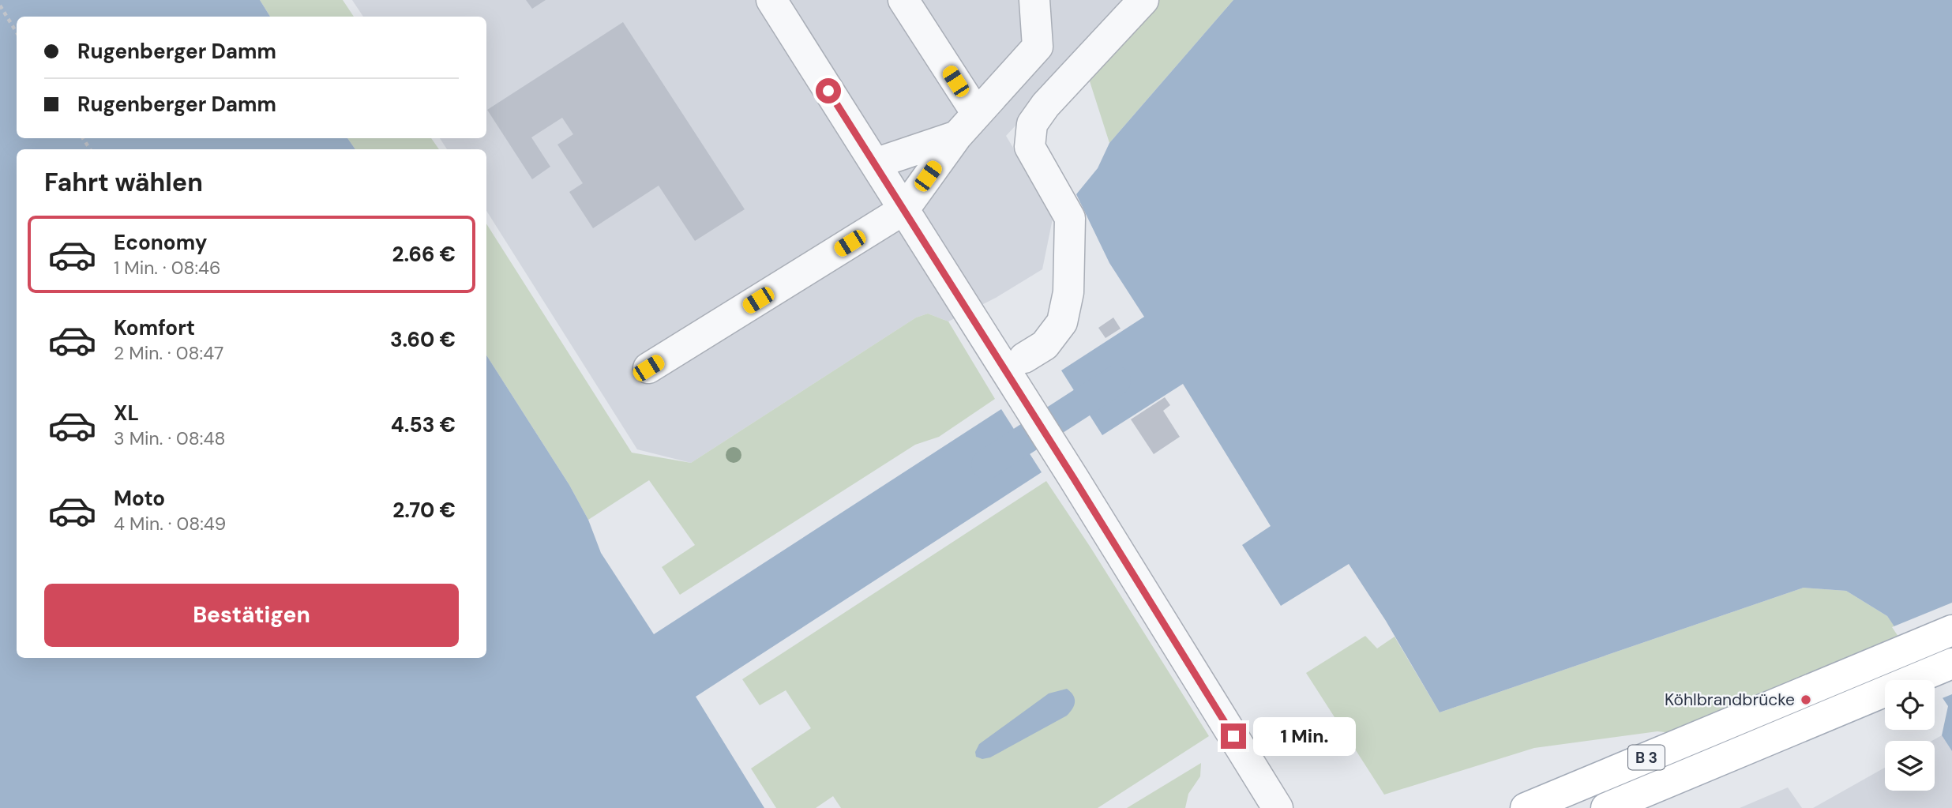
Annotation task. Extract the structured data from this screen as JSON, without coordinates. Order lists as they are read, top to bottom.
{
  "streets": {
    "main road": ["B 3"]
  },
  "places": ["Köhlbrandbrücke"],
  "page": {
    "banner": ["Rugenberger Damm", "Rugenberger Damm"],
    "heading": "Fahrt wählen",
    "list": [
      {
        "name": "Economy",
        "note": "1 Min. · 08:46",
        "value": "2.66 €"
      },
      {
        "name": "Komfort",
        "note": "2 Min. · 08:47",
        "value": "3.60 €"
      },
      {
        "name": "XL",
        "note": "3 Min. · 08:48",
        "value": "4.53 €"
      },
      {
        "name": "Moto",
        "note": "4 Min. · 08:49",
        "value": "2.70 €"
      }
    ],
    "buttons": "Bestätigen",
    "bubble": "1 Min."
  }
}
